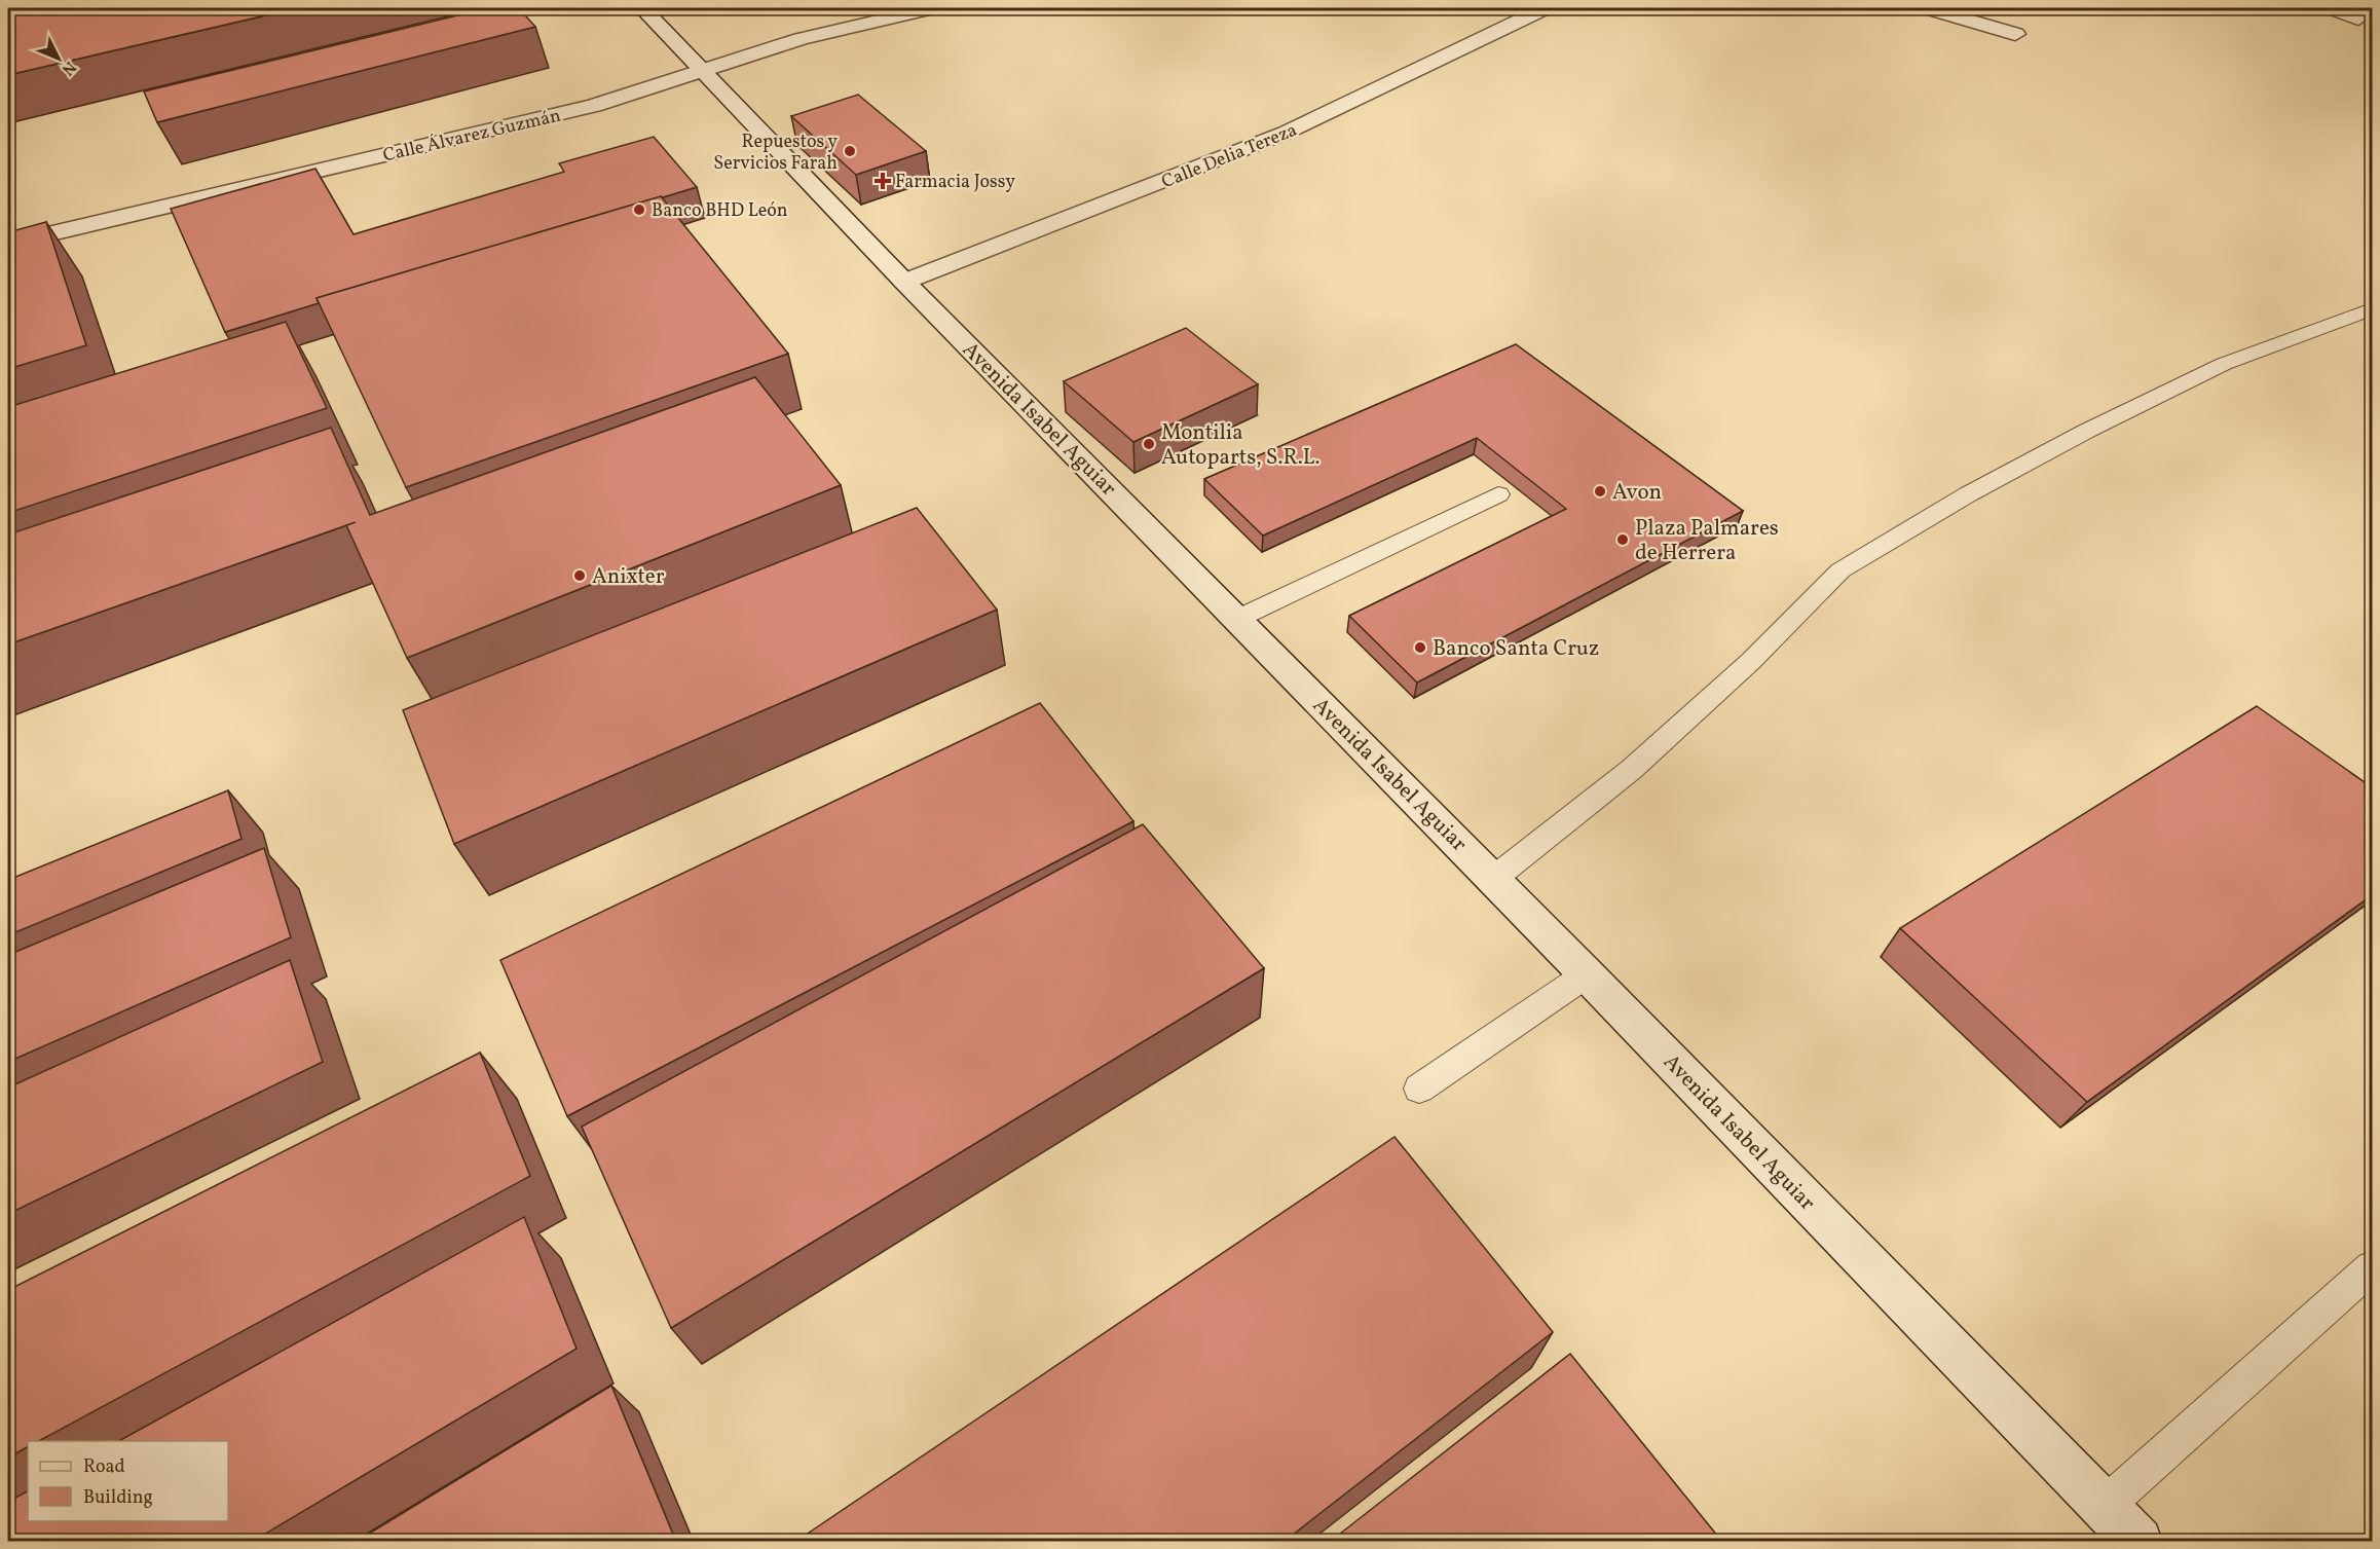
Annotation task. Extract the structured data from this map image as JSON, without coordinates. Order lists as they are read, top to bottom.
{
  "streets": {
    "street": ["Calle Álvarez Guzmán", "Calle Delia Tereza", "Avenida Isabel Aguiar"]
  },
  "crossings": [
    ["Calle Álvarez Guzmán", "Avenida Isabel Aguiar"],
    ["Calle Delia Tereza", "Avenida Isabel Aguiar"]
  ],
  "places": {
    "other": [
      "Repuestos y Servicios Farah",
      "Banco BHD León",
      "Montilia Autoparts, S.R.L.",
      "Avon",
      "Plaza Palmares de Herrera",
      "Anixter",
      "Banco Santa Cruz"
    ],
    "health": ["Farmacia Jossy"]
  },
  "legend": ["Road", "Building"],
  "north": "bottom right"
}
